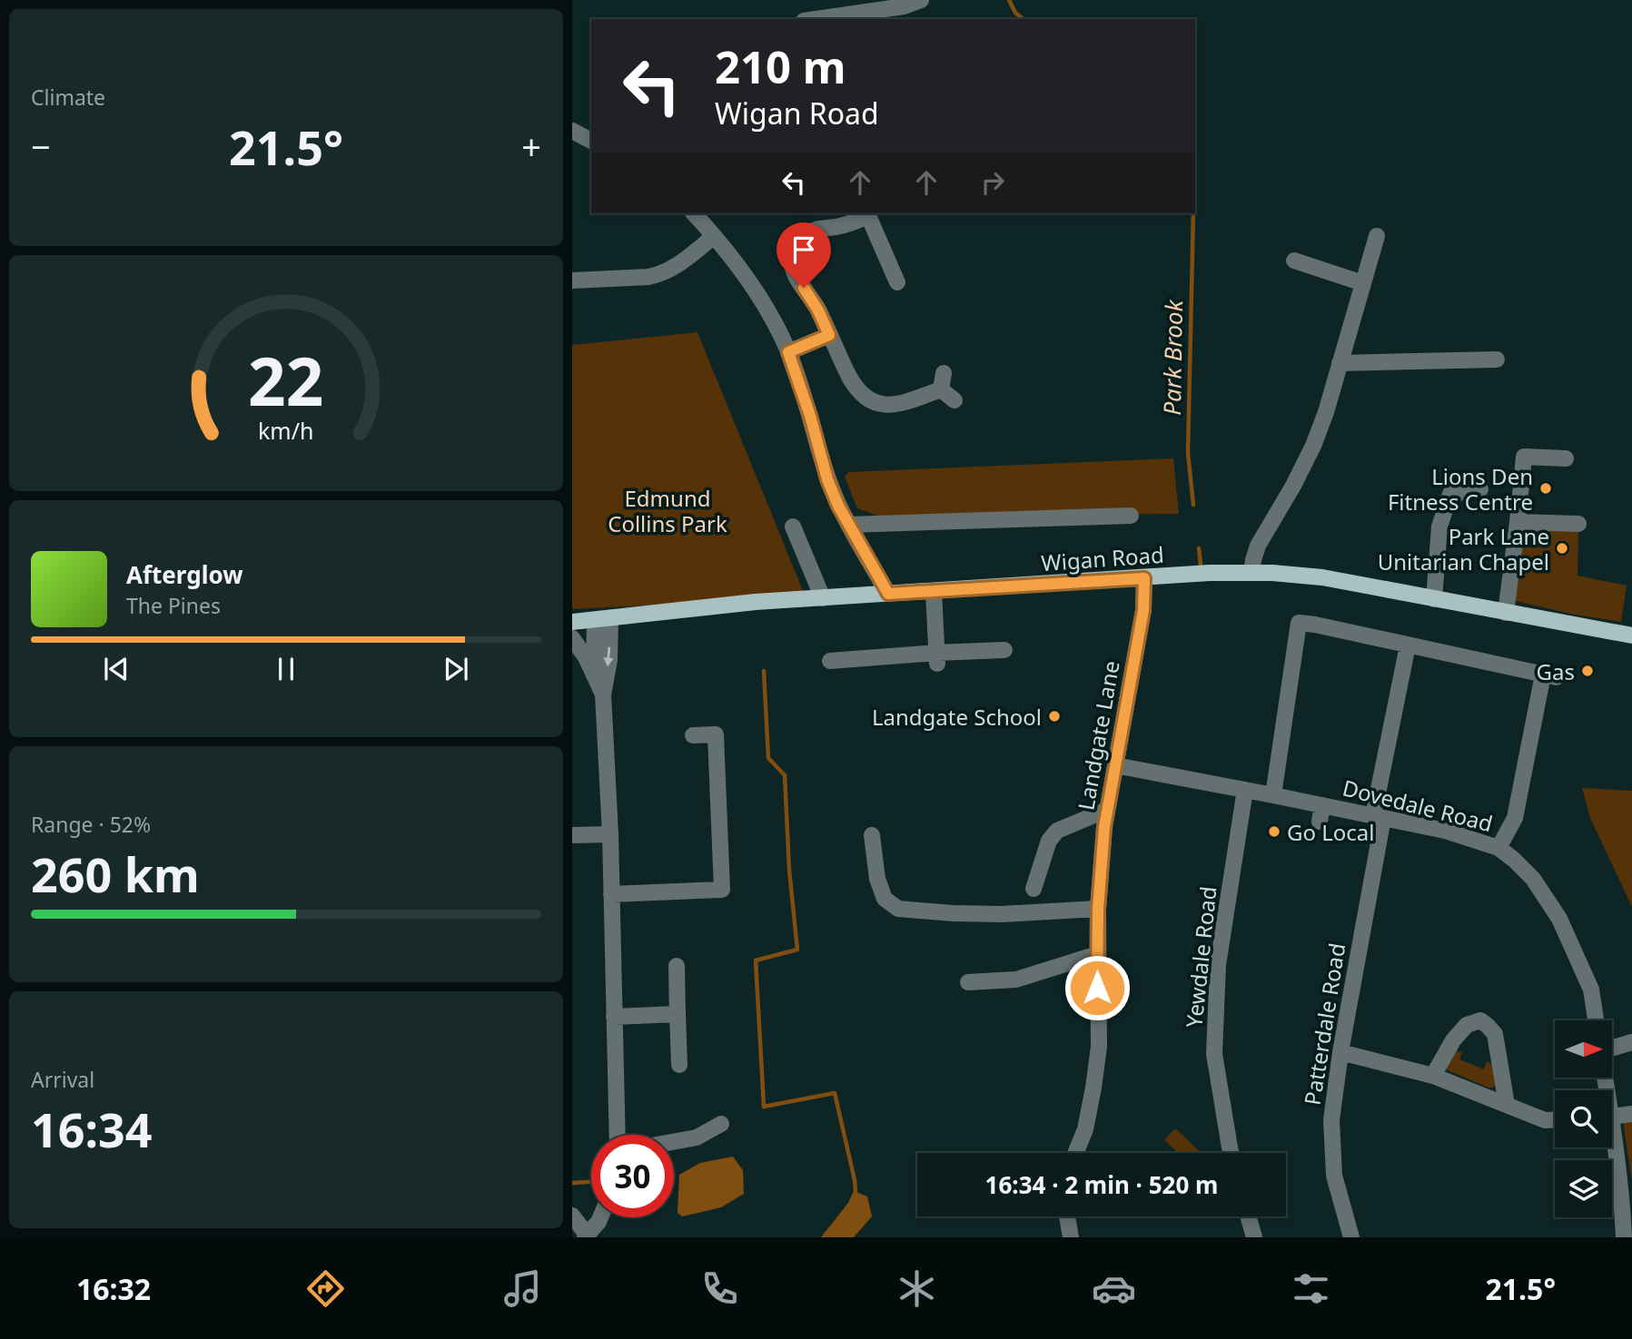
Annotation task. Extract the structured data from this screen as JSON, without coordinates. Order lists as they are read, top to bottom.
{
  "streets": {
    "main road": ["Wigan Road"],
    "street": [
      "Landgate Lane",
      "Dovedale Road",
      "Yewdale Road",
      "Patterdale Road"
    ]
  },
  "crossings": [
    ["Wigan Road", "Landgate Lane"],
    ["Landgate Lane", "Dovedale Road"],
    ["Dovedale Road", "Yewdale Road"],
    ["Dovedale Road", "Patterdale Road"]
  ],
  "water": ["Park Brook"],
  "parks": ["Edmund Collins Park"],
  "places": [
    "Lions Den Fitness Centre",
    "Park Lane Unitarian Chapel",
    "Gas",
    "Landgate School",
    "Go Local"
  ],
  "north": "right",
  "page": {
    "tile": [
      "Climate",
      ["Range · 52%", "260 km"],
      ["Arrival", "16:34"]
    ],
    "turn": ["210 m", "Wigan Road"],
    "heat": ["−", "21.5°", "+"],
    "song": ["Afterglow", "The Pines"],
    "limit": "30",
    "trip": "16:34 · 2 min · 520 m",
    "tabs": ["16:32", "21.5°"],
    "gauge": ["22", "km/h"]
  }
}
